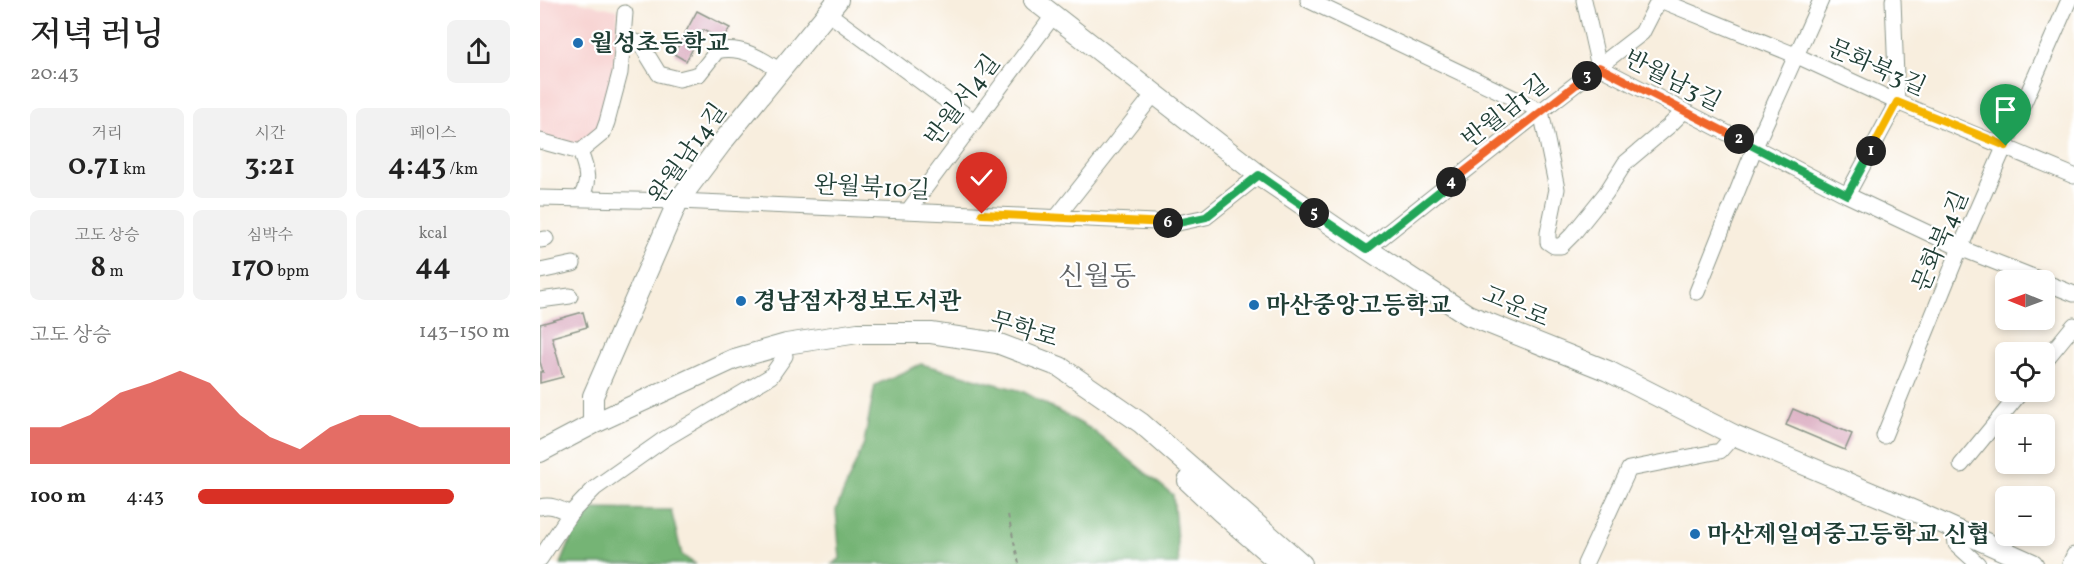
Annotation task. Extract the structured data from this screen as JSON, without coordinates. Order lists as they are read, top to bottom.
{
  "streets": {
    "main road": ["완월남14길", "고운로", "무학로"],
    "street": [
      "문화북3길",
      "반월남3길",
      "반월서4길",
      "반월남1길",
      "완월북10길",
      "문화북4길"
    ]
  },
  "crossings": [
    ["문화북3길", "반월남1길"],
    ["문화북3길", "문화북4길"],
    ["반월남3길", "반월남1길"],
    ["반월남3길", "문화북4길"],
    ["반월서4길", "완월북10길"],
    ["반월서4길", "고운로"],
    ["반월남1길", "고운로"],
    ["완월남14길", "완월북10길"],
    ["완월남14길", "무학로"],
    ["완월북10길", "고운로"]
  ],
  "districts": ["신월동"],
  "places": [
    "월성초등학교",
    "경남점자정보도서관",
    "마산중앙고등학교",
    "마산제일여중고등학교 신협"
  ],
  "north": "left",
  "page": {
    "heading": ["저녁 러닝", "20:43"],
    "pins": [
      "3",
      "2",
      "1",
      "4",
      "5",
      "6"
    ],
    "stats": [
      ["거리", "0.71 km"],
      ["시간", "3:21"],
      ["페이스", "4:43 /km"],
      ["고도 상승", "8 m"],
      ["심박수", "170 bpm"],
      ["kcal", "44"]
    ],
    "map_buttons": ["+", "−"],
    "chart": ["고도 상승", "143–150 m"],
    "list": [
      {
        "name": "100 m",
        "note": "4:43"
      }
    ]
  }
}
